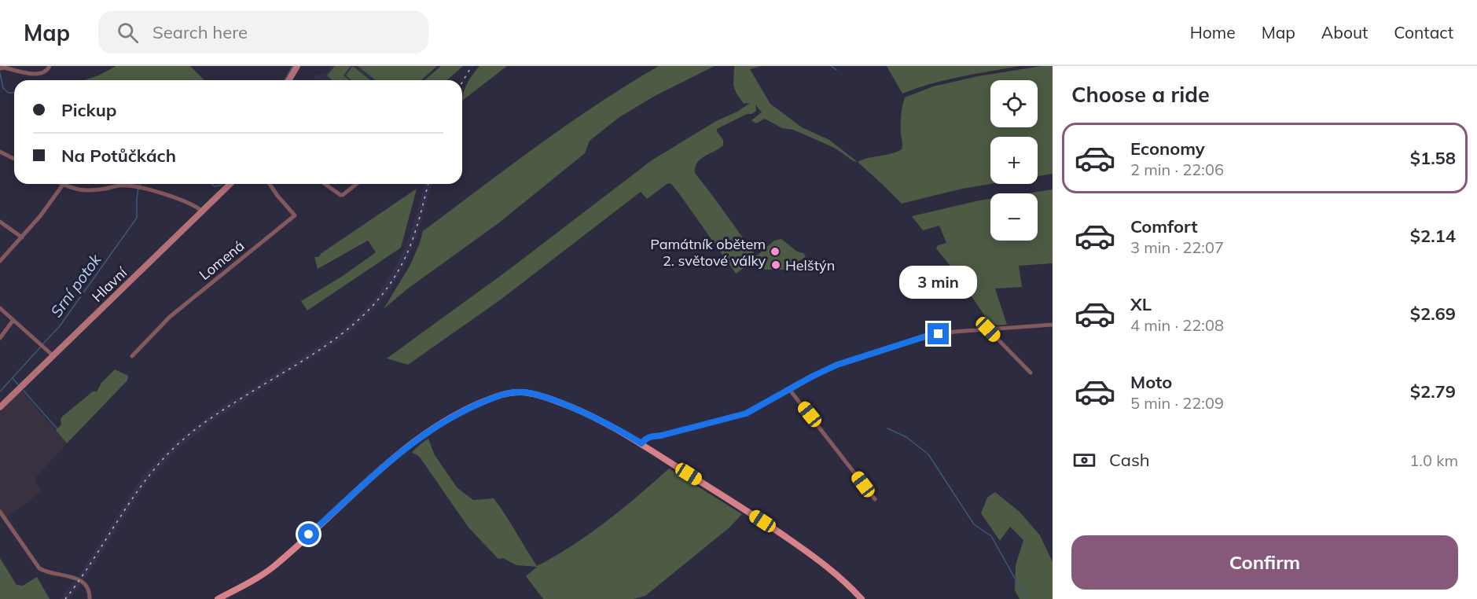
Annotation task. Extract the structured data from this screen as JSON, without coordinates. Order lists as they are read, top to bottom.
{
  "streets": {
    "street": ["Lomená", "Hlavní"]
  },
  "water": ["Srní potok"],
  "places": ["Památník obětem 2. světové války", "Helštýn"],
  "page": {
    "header": "Map",
    "search": "Search here",
    "nav": [
      "Home",
      "Map",
      "About",
      "Contact"
    ],
    "heading": "Choose a ride",
    "map_buttons": ["+", "−"],
    "banner": ["Pickup", "Na Potůčkách"],
    "list": [
      {
        "name": "Economy",
        "note": "2 min · 22:06",
        "value": "$1.58"
      },
      {
        "name": "Comfort",
        "note": "3 min · 22:07",
        "value": "$2.14"
      },
      {
        "name": "XL",
        "note": "4 min · 22:08",
        "value": "$2.69"
      },
      {
        "name": "Moto",
        "note": "5 min · 22:09",
        "value": "$2.79"
      }
    ],
    "bubble": "3 min",
    "pay": ["Cash", "1.0 km"],
    "buttons": "Confirm"
  }
}
